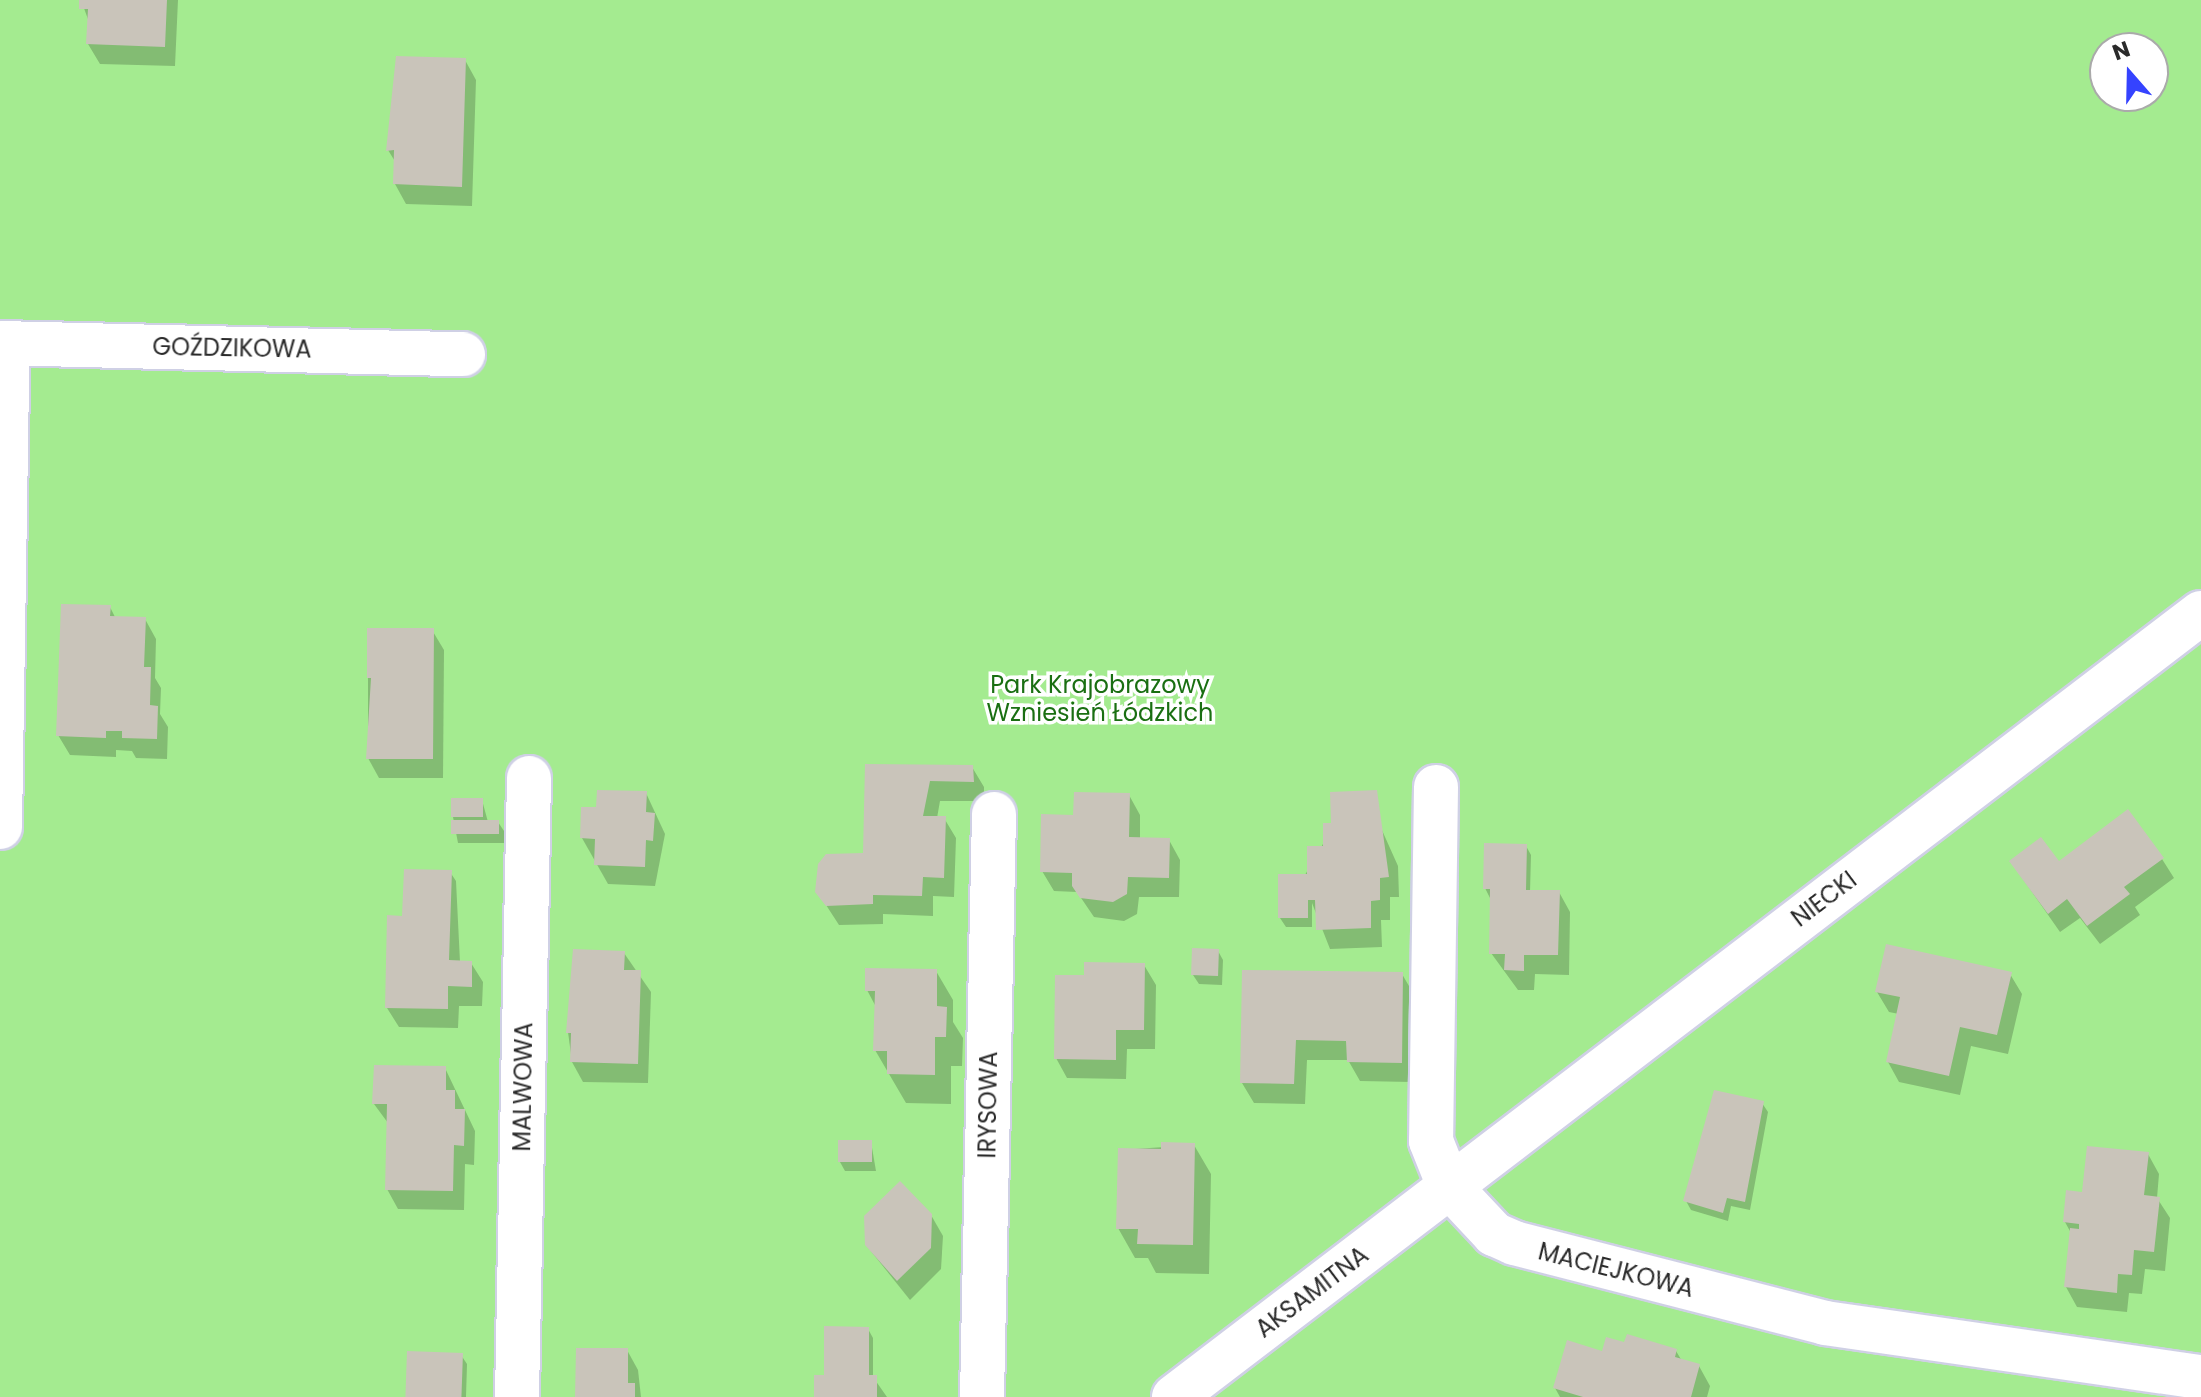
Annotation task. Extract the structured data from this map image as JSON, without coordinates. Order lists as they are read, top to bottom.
{
  "streets": {
    "street": [
      "GOŹDZIKOWA",
      "NIECKI",
      "MALWOWA",
      "IRYSOWA",
      "MACIEJKOWA",
      "AKSAMITNA"
    ]
  },
  "crossings": [
    ["NIECKI", "MACIEJKOWA"],
    ["NIECKI", "AKSAMITNA"],
    ["MACIEJKOWA", "AKSAMITNA"]
  ],
  "parks": ["Park Krajobrazowy Wzniesień Łódzkich"],
  "north": "top"
}
